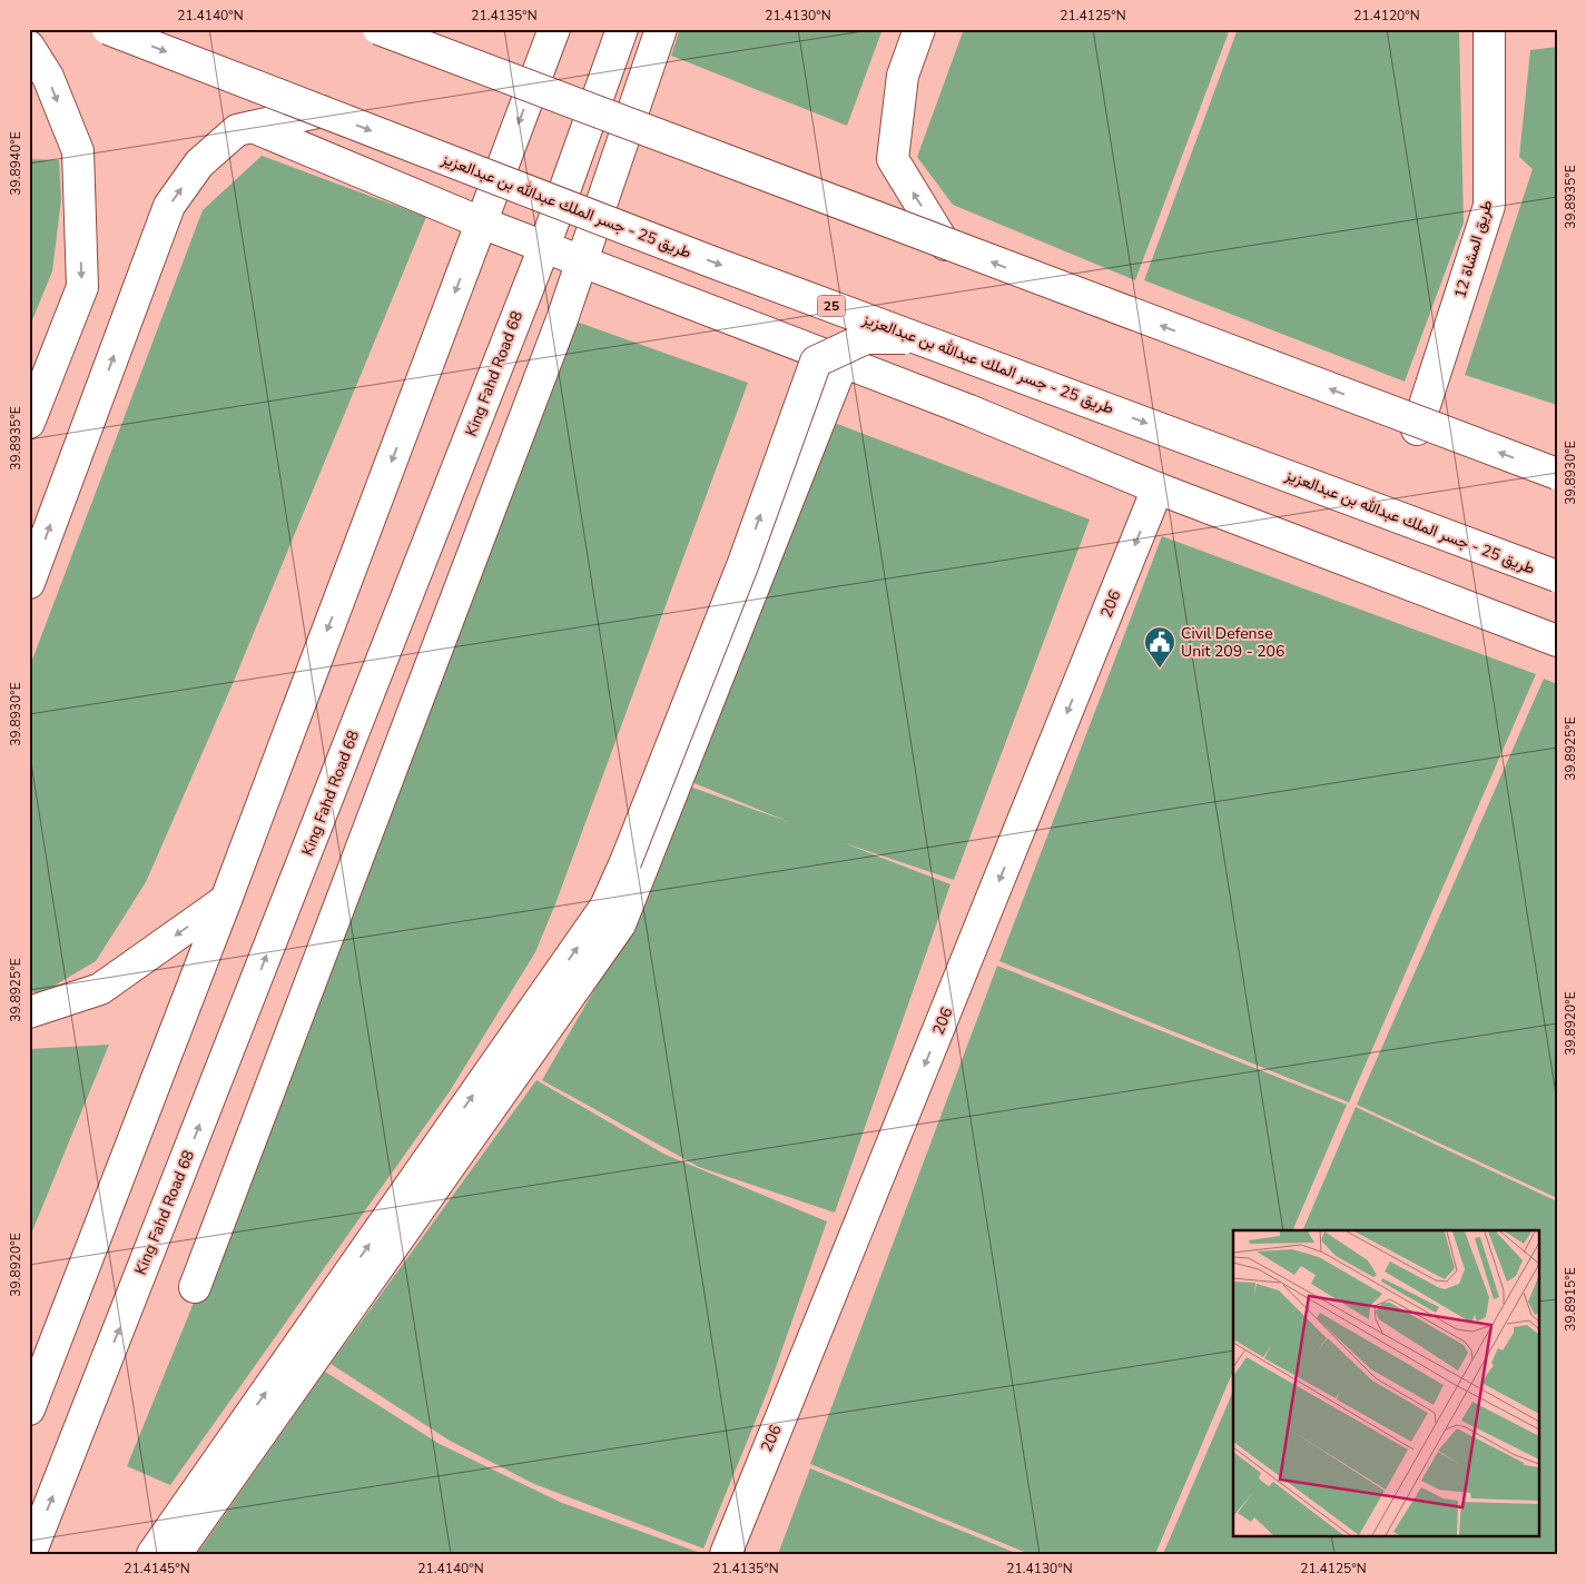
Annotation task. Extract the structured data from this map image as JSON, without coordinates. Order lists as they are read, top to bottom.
{
  "streets": {
    "main road": [
      "طريق 25 - جسر الملك عبدالله بن عبدالعزيز",
      "طريق المشاة 12",
      "25",
      "King Fahd Road 68",
      "206"
    ]
  },
  "one_way": ["206"],
  "places": {
    "public building": ["Civil Defense Unit 209 - 206"]
  },
  "coordinates": [
    "21.4140°N",
    "21.4135°N",
    "21.4130°N",
    "21.4125°N",
    "21.4120°N",
    "39.8940°E",
    "39.8935°E",
    "39.8930°E",
    "39.8925°E",
    "39.8920°E",
    "39.8915°E",
    "21.4145°N"
  ]
}
